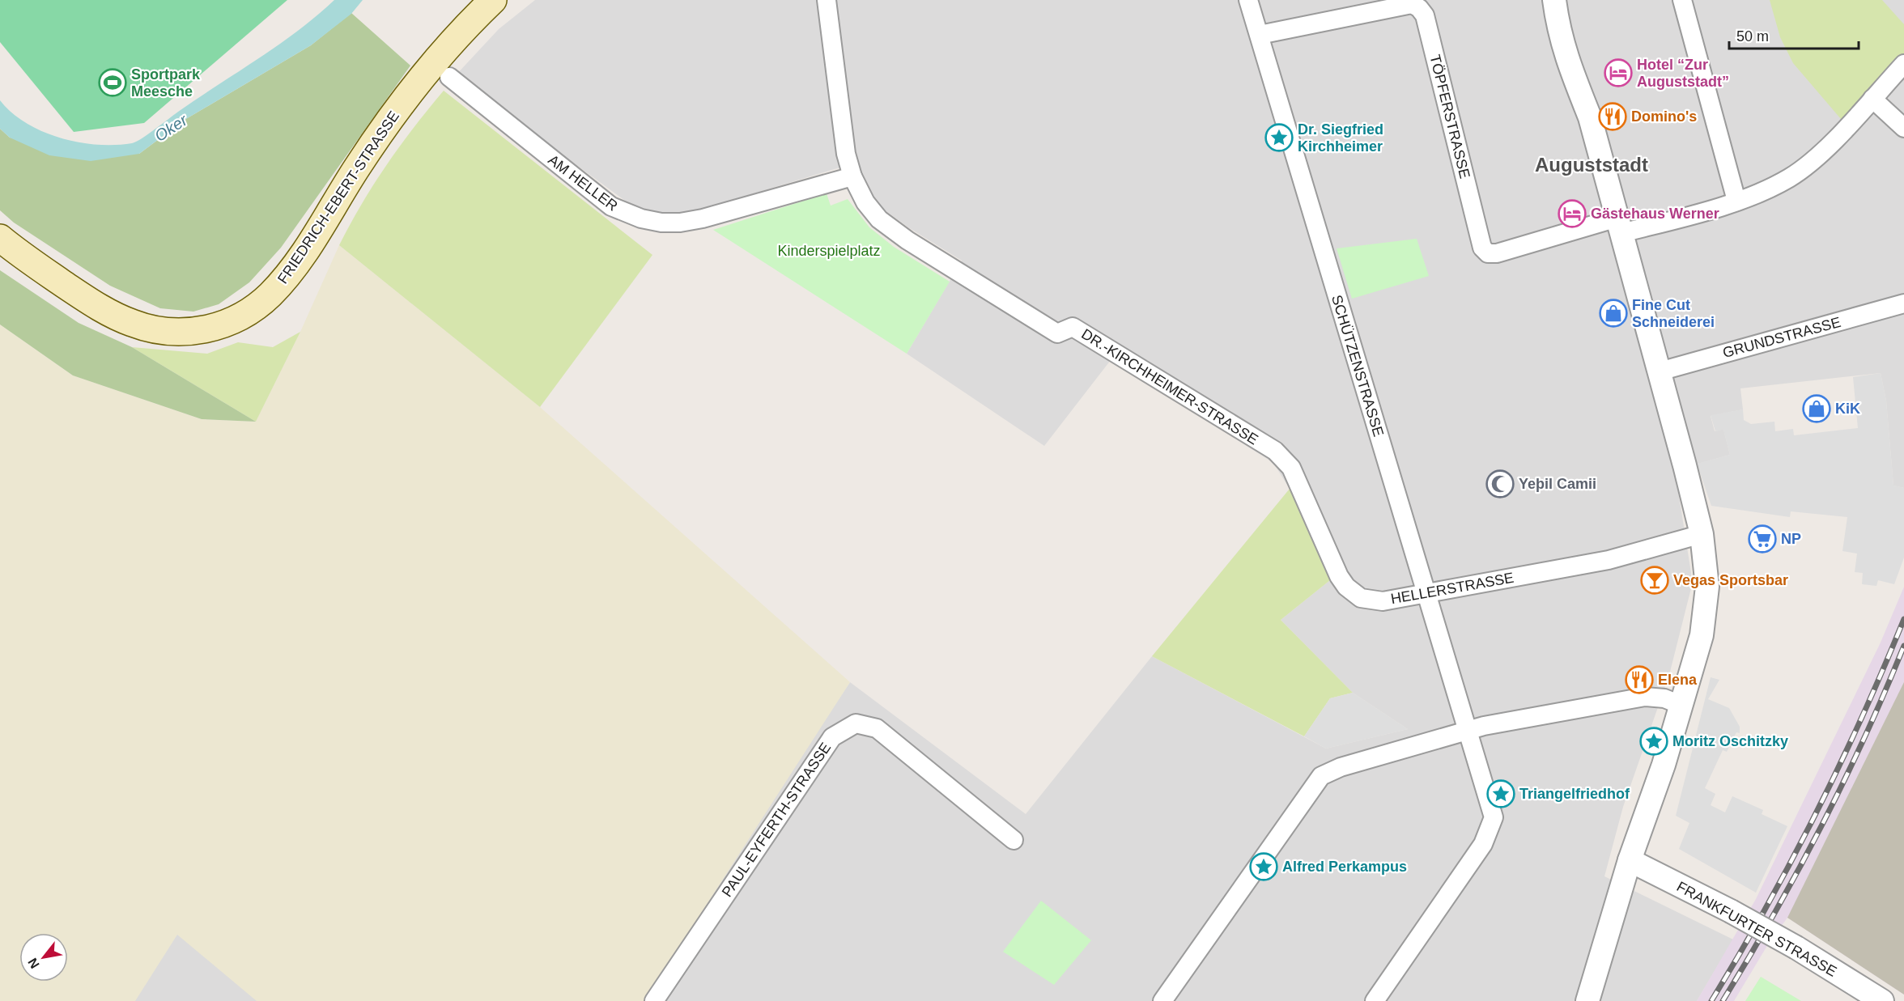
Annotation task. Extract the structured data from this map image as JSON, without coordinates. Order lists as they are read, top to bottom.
{
  "streets": {
    "main road": ["FRIEDRICH-EBERT-STRASSE"],
    "street": [
      "TÖPFERSTRASSE",
      "AM HELLER",
      "GRUNDSTRASSE",
      "SCHÜTZENSTRASSE",
      "DR.-KIRCHHEIMER-STRASSE",
      "HELLERSTRASSE",
      "PAUL-EYFERTH-STRASSE",
      "FRANKFURTER STRASSE"
    ]
  },
  "crossings": [
    ["TÖPFERSTRASSE", "SCHÜTZENSTRASSE"],
    ["AM HELLER", "DR.-KIRCHHEIMER-STRASSE"],
    ["SCHÜTZENSTRASSE", "HELLERSTRASSE"],
    ["DR.-KIRCHHEIMER-STRASSE", "HELLERSTRASSE"]
  ],
  "districts": ["Auguststadt"],
  "water": ["Oker"],
  "parks": ["Kinderspielplatz"],
  "places": {
    "hotel": ["Hotel “Zur Auguststadt”", "Gästehaus Werner"],
    "sports": ["Sportpark Meesche"],
    "restaurant": ["Domino's", "Elena"],
    "place": [
      "Dr. Siegfried Kirchheimer",
      "Moritz Oschitzky",
      "Triangelfriedhof",
      "Alfred Perkampus"
    ],
    "shop": ["Fine Cut Schneiderei", "KiK"],
    "mosque": ["Yeþil Camii"],
    "supermarket": ["NP"],
    "bar": ["Vegas Sportsbar"]
  },
  "scale_bar": "50 m",
  "north": "bottom left"
}
